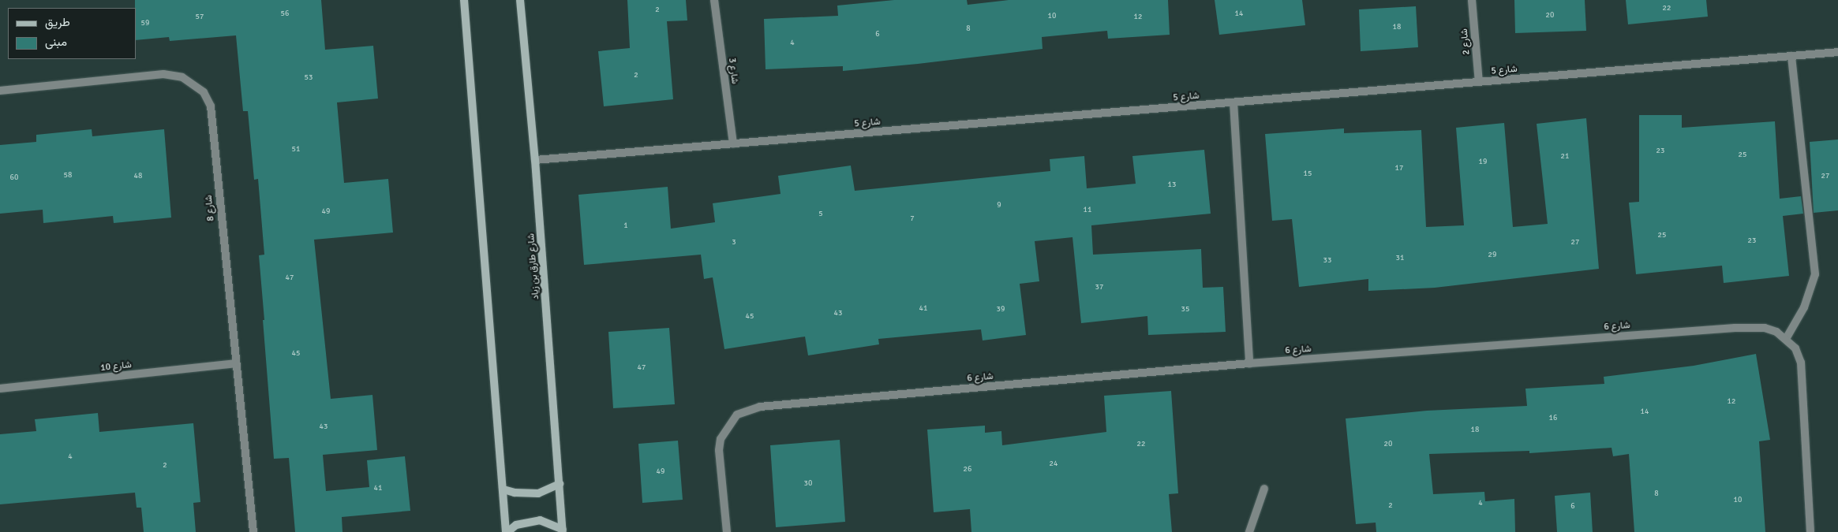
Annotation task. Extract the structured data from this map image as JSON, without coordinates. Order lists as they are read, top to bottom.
{
  "streets": {
    "main road": ["شارع طارق بن زياد"],
    "street": [
      "شارع 2",
      "شارع 5",
      "شارع 3",
      "شارع 8",
      "شارع 6",
      "شارع 10"
    ]
  },
  "crossings": [
    ["شارع 2", "شارع 5"],
    ["شارع 5", "شارع 3"],
    ["شارع 5", "شارع طارق بن زياد"],
    ["شارع 8", "شارع 10"]
  ],
  "house_numbers": [
    "22",
    "2",
    "56",
    "14",
    "20",
    "10",
    "57",
    "12",
    "59",
    "18",
    "8",
    "6",
    "4",
    "2",
    "53",
    "51",
    "23",
    "25",
    "21",
    "19",
    "17",
    "15",
    "58",
    "48",
    "27",
    "60",
    "13",
    "9",
    "11",
    "49",
    "5",
    "7",
    "1",
    "25",
    "23",
    "3",
    "27",
    "29",
    "31",
    "33",
    "47",
    "37",
    "41",
    "39",
    "35",
    "43",
    "45",
    "45",
    "47",
    "12",
    "14",
    "16",
    "43",
    "18",
    "22",
    "20",
    "4",
    "24",
    "2",
    "26",
    "49",
    "30",
    "41",
    "8",
    "10",
    "4",
    "2",
    "6"
  ],
  "legend": ["طريق", "مبنى"]
}
